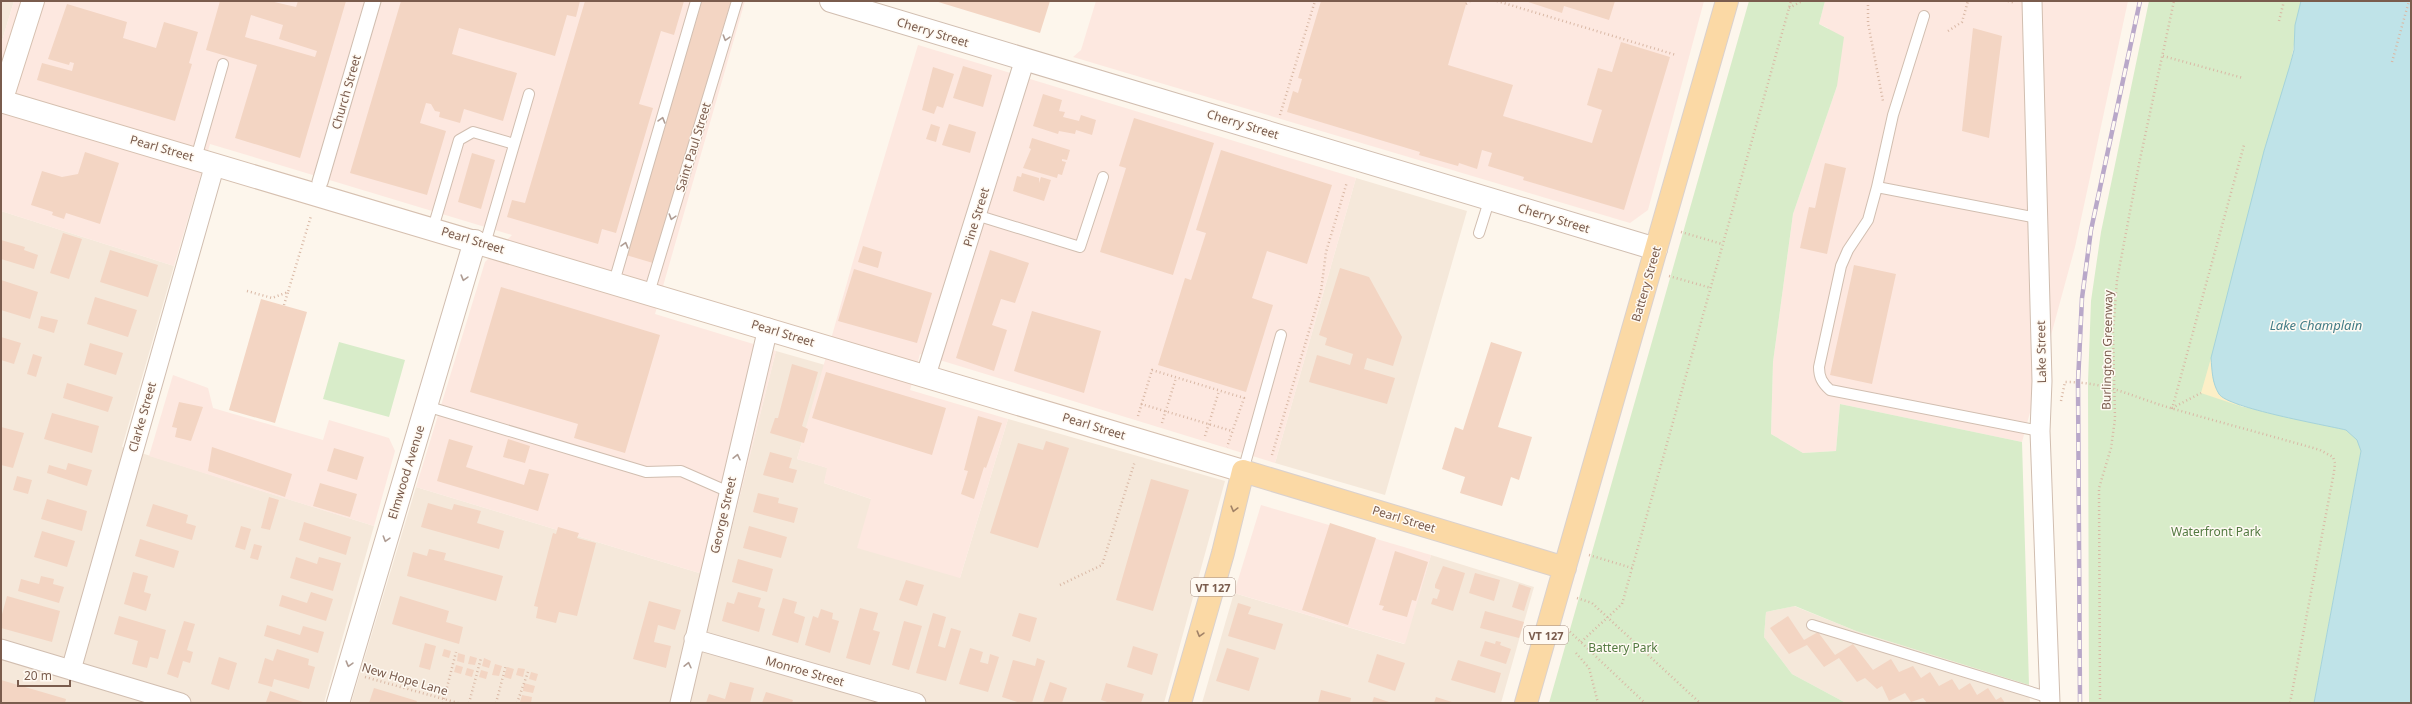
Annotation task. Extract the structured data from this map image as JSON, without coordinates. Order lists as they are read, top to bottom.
{
  "streets": {
    "main road": [
      "Cherry Street",
      "Pearl Street",
      "Battery Street",
      "Elmwood Avenue",
      "VT 127"
    ],
    "street": [
      "Church Street",
      "Pine Street",
      "Lake Street",
      "Clarke Street",
      "George Street",
      "Monroe Street"
    ],
    "lane": ["Saint Paul Street"],
    "path": ["Burlington Greenway", "New Hope Lane"]
  },
  "crossings": [
    ["Cherry Street", "Pine Street"],
    ["Cherry Street", "Battery Street"],
    ["Saint Paul Street", "Pearl Street"],
    ["Pearl Street", "Pine Street"],
    ["Pearl Street", "Battery Street"],
    ["Pearl Street", "Clarke Street"],
    ["Pearl Street", "Elmwood Avenue"],
    ["Pearl Street", "George Street"],
    ["Pearl Street", "VT 127"],
    ["Battery Street", "VT 127"],
    ["Elmwood Avenue", "New Hope Lane"],
    ["George Street", "Monroe Street"]
  ],
  "one_way": ["Elmwood Avenue", "George Street"],
  "water": ["Lake Champlain"],
  "parks": ["Waterfront Park", "Battery Park"],
  "scale_bar": "20 m"
}
